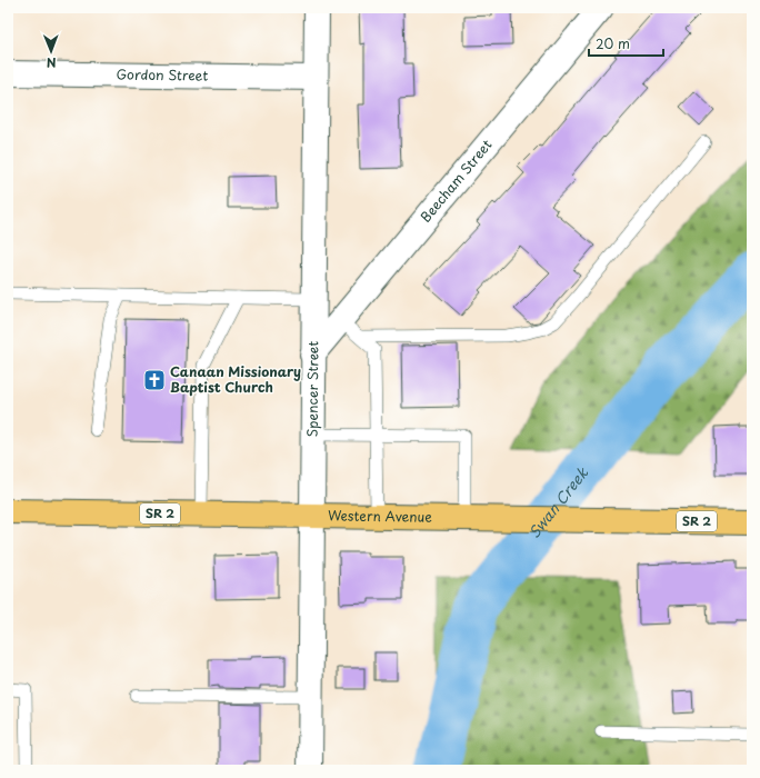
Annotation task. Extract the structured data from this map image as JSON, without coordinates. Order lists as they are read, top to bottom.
{
  "streets": {
    "main road": ["SR 2", "Western Avenue"],
    "street": ["Gordon Street", "Beecham Street", "Spencer Street"]
  },
  "crossings": [
    ["Gordon Street", "Spencer Street"],
    ["Beecham Street", "Spencer Street"],
    ["Spencer Street", "Western Avenue"]
  ],
  "water": ["Swan Creek"],
  "places": {
    "church": ["Canaan Missionary Baptist Church"]
  },
  "scale_bar": "20 m",
  "north": "bottom"
}
